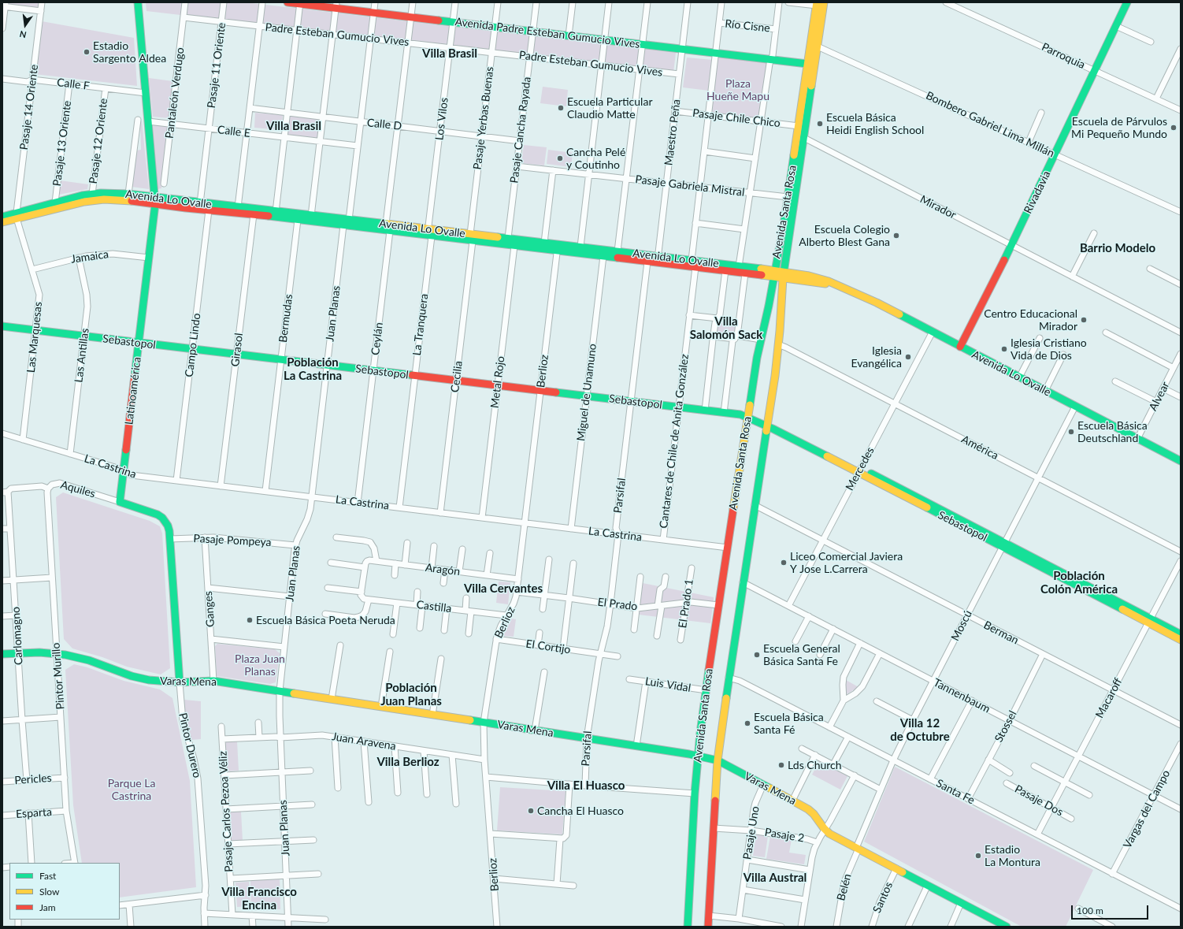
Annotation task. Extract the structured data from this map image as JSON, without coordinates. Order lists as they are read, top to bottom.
{
  "streets": {
    "main road": [
      "Avenida Padre Esteban Gumucio Vives",
      "Rivadavia",
      "Avenida Lo Ovalle",
      "Avenida Santa Rosa",
      "Sebastopol",
      "Latinoamérica",
      "Varas Mena",
      "Pintor Durero"
    ],
    "street": [
      "Río Cisne",
      "Padre Esteban Gumucio Vives",
      "Parroquia",
      "Pasaje 11 Oriente",
      "Calle F",
      "Pantaleón Verdugo",
      "Pasaje 14 Oriente",
      "Pasaje Yerbas Buenas",
      "Pasaje Chile Chico",
      "Los Vilos",
      "Calle D",
      "Bombero Gabriel Lima Millán",
      "Pasaje Cancha Rayada",
      "Calle E",
      "Maestro Peña",
      "Pasaje 12 Oriente",
      "Pasaje 13 Oriente",
      "Pasaje Gabriela Mistral",
      "Mirador",
      "Jamaica",
      "Juan Planas",
      "Bermudas",
      "La Tranquera",
      "Las Marquesas",
      "Ceylán",
      "Campo Lindo",
      "Girasol",
      "Las Antillas",
      "Berlioz",
      "Cecilia",
      "Metal Rojo",
      "Miguel de Unamuno",
      "Alvear",
      "Cantares de Chile de Anita González",
      "América",
      "La Castrina",
      "Mercedes",
      "Aquiles",
      "Parsifal",
      "Pasaje Pompeya",
      "Aragón",
      "El Prado 1",
      "El Prado",
      "Castilla",
      "Ganges",
      "Moscú",
      "Berman",
      "Carlomagno",
      "El Cortijo",
      "Pintor Murillo",
      "Luis Vidal",
      "Tannenbaum",
      "Macaroff",
      "Stossel",
      "Juan Aravena",
      "Pericles",
      "Santa Fe",
      "Pasaje Dos",
      "Vargas del Campo",
      "Pasaje Carlos Pezoa Véliz",
      "Esparta",
      "Pasaje Uno",
      "Pasaje 2",
      "Belén",
      "Santos"
    ]
  },
  "crossings": [
    ["Avenida Padre Esteban Gumucio Vives", "Pasaje Yerbas Buenas"],
    ["Avenida Padre Esteban Gumucio Vives", "Los Vilos"],
    ["Avenida Padre Esteban Gumucio Vives", "Pasaje Cancha Rayada"],
    ["Avenida Padre Esteban Gumucio Vives", "Maestro Peña"],
    ["Avenida Padre Esteban Gumucio Vives", "Avenida Santa Rosa"],
    ["Padre Esteban Gumucio Vives", "Pasaje 11 Oriente"],
    ["Padre Esteban Gumucio Vives", "Pantaleón Verdugo"],
    ["Padre Esteban Gumucio Vives", "Pasaje Yerbas Buenas"],
    ["Padre Esteban Gumucio Vives", "Los Vilos"],
    ["Padre Esteban Gumucio Vives", "Pasaje Cancha Rayada"],
    ["Padre Esteban Gumucio Vives", "Maestro Peña"],
    ["Parroquia", "Rivadavia"],
    ["Pasaje 11 Oriente", "Calle E"],
    ["Pasaje 11 Oriente", "Avenida Lo Ovalle"],
    ["Calle F", "Pasaje 14 Oriente"],
    ["Calle F", "Pasaje 12 Oriente"],
    ["Calle F", "Pasaje 13 Oriente"],
    ["Calle F", "Latinoamérica"],
    ["Pantaleón Verdugo", "Calle E"],
    ["Pasaje 14 Oriente", "Avenida Lo Ovalle"],
    ["Pasaje 14 Oriente", "Las Marquesas"],
    ["Pasaje Yerbas Buenas", "Calle D"],
    ["Pasaje Yerbas Buenas", "Avenida Lo Ovalle"],
    ["Pasaje Chile Chico", "Maestro Peña"],
    ["Pasaje Chile Chico", "Avenida Santa Rosa"],
    ["Los Vilos", "Calle D"],
    ["Los Vilos", "Avenida Lo Ovalle"],
    ["Los Vilos", "La Tranquera"],
    ["Calle D", "Pasaje Cancha Rayada"],
    ["Bombero Gabriel Lima Millán", "Rivadavia"],
    ["Bombero Gabriel Lima Millán", "Avenida Santa Rosa"],
    ["Pasaje Cancha Rayada", "Pasaje Gabriela Mistral"],
    ["Pasaje Cancha Rayada", "Avenida Lo Ovalle"],
    ["Calle E", "Latinoamérica"],
    ["Maestro Peña", "Pasaje Gabriela Mistral"],
    ["Maestro Peña", "Avenida Lo Ovalle"],
    ["Pasaje 12 Oriente", "Avenida Lo Ovalle"],
    ["Pasaje 13 Oriente", "Avenida Lo Ovalle"],
    ["Pasaje Gabriela Mistral", "Avenida Santa Rosa"],
    ["Rivadavia", "Avenida Lo Ovalle"],
    ["Rivadavia", "Mirador"],
    ["Avenida Lo Ovalle", "Avenida Santa Rosa"],
    ["Avenida Lo Ovalle", "Juan Planas"],
    ["Avenida Lo Ovalle", "Bermudas"],
    ["Avenida Lo Ovalle", "La Tranquera"],
    ["Avenida Lo Ovalle", "Las Marquesas"],
    ["Avenida Lo Ovalle", "Ceylán"],
    ["Avenida Lo Ovalle", "Campo Lindo"],
    ["Avenida Lo Ovalle", "Girasol"],
    ["Avenida Lo Ovalle", "Berlioz"],
    ["Avenida Lo Ovalle", "Cecilia"],
    ["Avenida Lo Ovalle", "Metal Rojo"],
    ["Avenida Lo Ovalle", "Latinoamérica"],
    ["Avenida Lo Ovalle", "Miguel de Unamuno"],
    ["Avenida Lo Ovalle", "Alvear"],
    ["Avenida Lo Ovalle", "Cantares de Chile de Anita González"],
    ["Avenida Lo Ovalle", "Mercedes"],
    ["Avenida Lo Ovalle", "Parsifal"],
    ["Avenida Lo Ovalle", "Moscú"],
    ["Mirador", "Avenida Santa Rosa"],
    ["Avenida Santa Rosa", "Sebastopol"],
    ["Avenida Santa Rosa", "América"],
    ["Avenida Santa Rosa", "La Castrina"],
    ["Avenida Santa Rosa", "El Prado"],
    ["Avenida Santa Rosa", "Berman"],
    ["Avenida Santa Rosa", "Varas Mena"],
    ["Avenida Santa Rosa", "Luis Vidal"],
    ["Avenida Santa Rosa", "Tannenbaum"],
    ["Avenida Santa Rosa", "Santa Fe"],
    ["Avenida Santa Rosa", "Pasaje 2"],
    ["Jamaica", "Las Marquesas"],
    ["Jamaica", "Las Antillas"],
    ["Jamaica", "Latinoamérica"],
    ["Juan Planas", "Sebastopol"],
    ["Juan Planas", "La Castrina"],
    ["Juan Planas", "Pasaje Pompeya"],
    ["Juan Planas", "Varas Mena"],
    ["Juan Planas", "Juan Aravena"],
    ["Bermudas", "Sebastopol"],
    ["Bermudas", "La Castrina"],
    ["La Tranquera", "Sebastopol"],
    ["La Tranquera", "La Castrina"],
    ["Las Marquesas", "Sebastopol"],
    ["Las Marquesas", "La Castrina"],
    ["Ceylán", "Sebastopol"],
    ["Ceylán", "La Castrina"],
    ["Sebastopol", "Campo Lindo"],
    ["Sebastopol", "Girasol"],
    ["Sebastopol", "Las Antillas"],
    ["Sebastopol", "Berlioz"],
    ["Sebastopol", "Cecilia"],
    ["Sebastopol", "Metal Rojo"],
    ["Sebastopol", "Latinoamérica"],
    ["Sebastopol", "Miguel de Unamuno"],
    ["Sebastopol", "Cantares de Chile de Anita González"],
    ["Sebastopol", "Mercedes"],
    ["Sebastopol", "Parsifal"],
    ["Sebastopol", "Moscú"],
    ["Sebastopol", "Macaroff"],
    ["Campo Lindo", "La Castrina"],
    ["Girasol", "La Castrina"],
    ["Las Antillas", "La Castrina"],
    ["Berlioz", "La Castrina"],
    ["Berlioz", "Aragón"],
    ["Berlioz", "El Prado"],
    ["Berlioz", "Castilla"],
    ["Berlioz", "El Cortijo"],
    ["Berlioz", "Varas Mena"],
    ["Berlioz", "Juan Aravena"],
    ["Cecilia", "La Castrina"],
    ["Metal Rojo", "La Castrina"],
    ["Latinoamérica", "La Castrina"],
    ["Latinoamérica", "Aquiles"],
    ["Latinoamérica", "Pintor Durero"],
    ["Miguel de Unamuno", "La Castrina"],
    ["Cantares de Chile de Anita González", "La Castrina"],
    ["América", "Mercedes"],
    ["América", "Moscú"],
    ["La Castrina", "Parsifal"],
    ["Mercedes", "Berman"],
    ["Mercedes", "Tannenbaum"],
    ["Aquiles", "Carlomagno"],
    ["Aquiles", "Pintor Murillo"],
    ["Aquiles", "Pintor Durero"],
    ["Parsifal", "El Prado"],
    ["Parsifal", "El Cortijo"],
    ["Parsifal", "Varas Mena"],
    ["Pasaje Pompeya", "Ganges"],
    ["Pasaje Pompeya", "Pintor Durero"],
    ["El Prado 1", "El Prado"],
    ["Ganges", "Varas Mena"],
    ["Moscú", "Berman"],
    ["Moscú", "Varas Mena"],
    ["Moscú", "Tannenbaum"],
    ["Moscú", "Santa Fe"],
    ["Moscú", "Belén"],
    ["Berman", "Macaroff"],
    ["Berman", "Stossel"],
    ["Carlomagno", "Varas Mena"],
    ["Carlomagno", "Pericles"],
    ["Pintor Murillo", "Varas Mena"],
    ["Pintor Murillo", "Pericles"],
    ["Pintor Murillo", "Esparta"],
    ["Varas Mena", "Pintor Durero"],
    ["Varas Mena", "Pasaje Uno"],
    ["Varas Mena", "Belén"],
    ["Varas Mena", "Santos"],
    ["Tannenbaum", "Macaroff"],
    ["Tannenbaum", "Stossel"],
    ["Tannenbaum", "Vargas del Campo"],
    ["Macaroff", "Santa Fe"],
    ["Macaroff", "Pasaje Dos"],
    ["Stossel", "Santa Fe"],
    ["Juan Aravena", "Pasaje Carlos Pezoa Véliz"],
    ["Santa Fe", "Vargas del Campo"],
    ["Pasaje Uno", "Pasaje 2"]
  ],
  "districts": [
    "Villa Brasil",
    "Villa Brasil",
    "Barrio Modelo",
    "Villa Salomón Sack",
    "Población La Castrina",
    "Población Colón América",
    "Villa Cervantes",
    "Población Juan Planas",
    "Villa 12 de Octubre",
    "Villa Berlioz",
    "Villa El Huasco",
    "Villa Austral",
    "Villa Francisco Encina"
  ],
  "parks": ["Plaza Hueñe Mapu", "Plaza Juan Planas", "Parque La Castrina"],
  "places": [
    "Estadio Sargento Aldea",
    "Escuela Particular Claudio Matte",
    "Escuela Básica Heidi English School",
    "Escuela de Párvulos Mi Pequeño Mundo",
    "Cancha Pelé y Coutinho",
    "Escuela Colegio Alberto Blest Gana",
    "Centro Educacional Mirador",
    "Iglesia Cristiano Vida de Dios",
    "Iglesia Evangélica",
    "Escuela Básica Deutschland",
    "Liceo Comercial Javiera Y Jose L.Carrera",
    "Escuela Básica Poeta Neruda",
    "Escuela General Básica Santa Fe",
    "Escuela Básica Santa Fé",
    "Lds Church",
    "Cancha El Huasco",
    "Estadio La Montura"
  ],
  "legend": ["Fast", "Slow", "Jam"],
  "scale_bar": "100 m",
  "north": "bottom"
}
